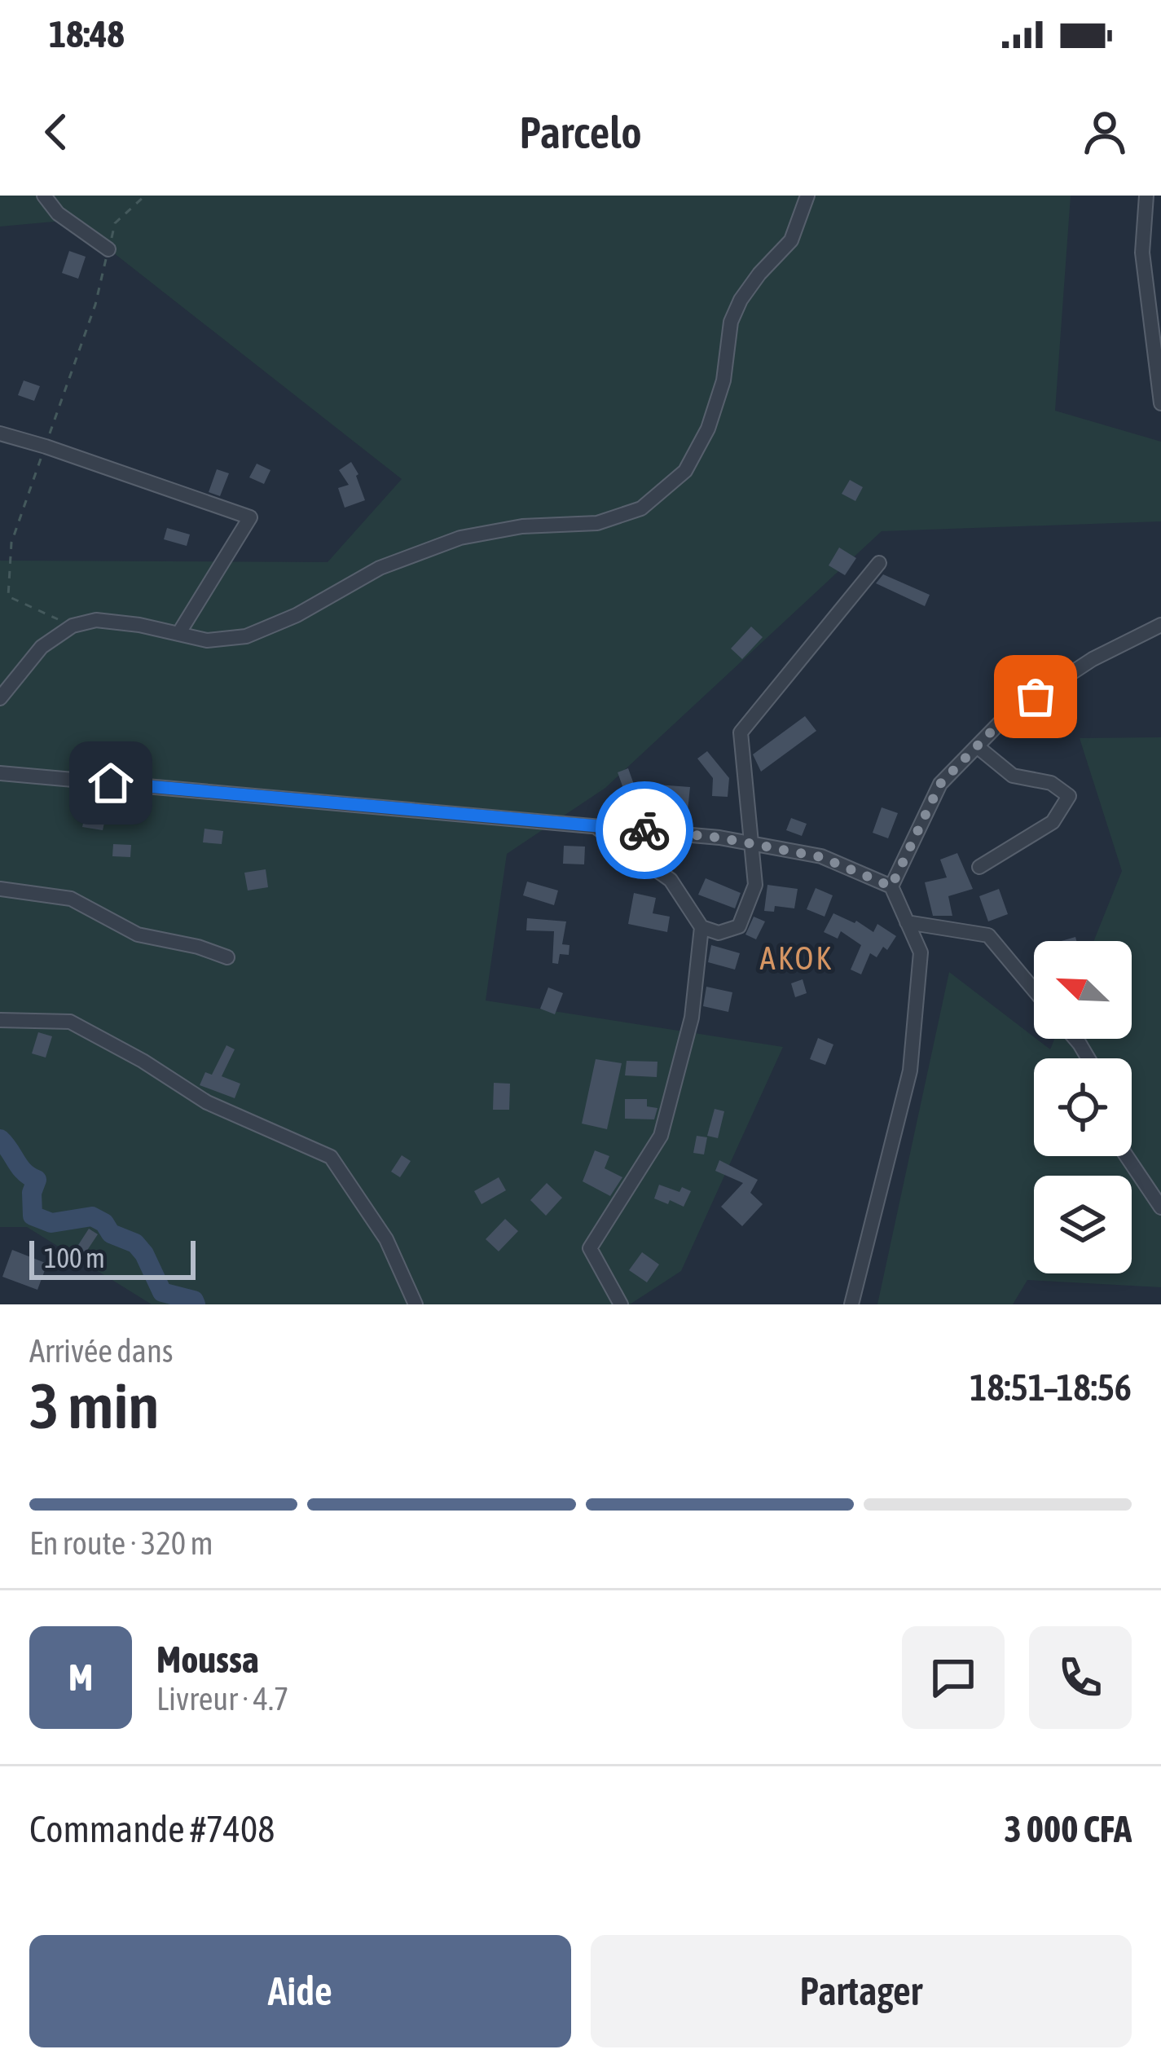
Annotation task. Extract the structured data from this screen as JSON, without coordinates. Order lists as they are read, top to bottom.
{
  "districts": ["AKOK"],
  "scale_bar": "100 m",
  "north": "top left",
  "page": {
    "status": "18:48",
    "header": "Parcelo",
    "scale": "100 m",
    "heading": ["3 min", "Arrivée dans", "18:51–18:56"],
    "panel": [
      "Moussa",
      "Livreur · 4.7",
      "Commande #7408",
      "3 000 CFA"
    ],
    "bar": "En route · 320 m",
    "round": "M",
    "buttons": ["Aide", "Partager"]
  }
}
